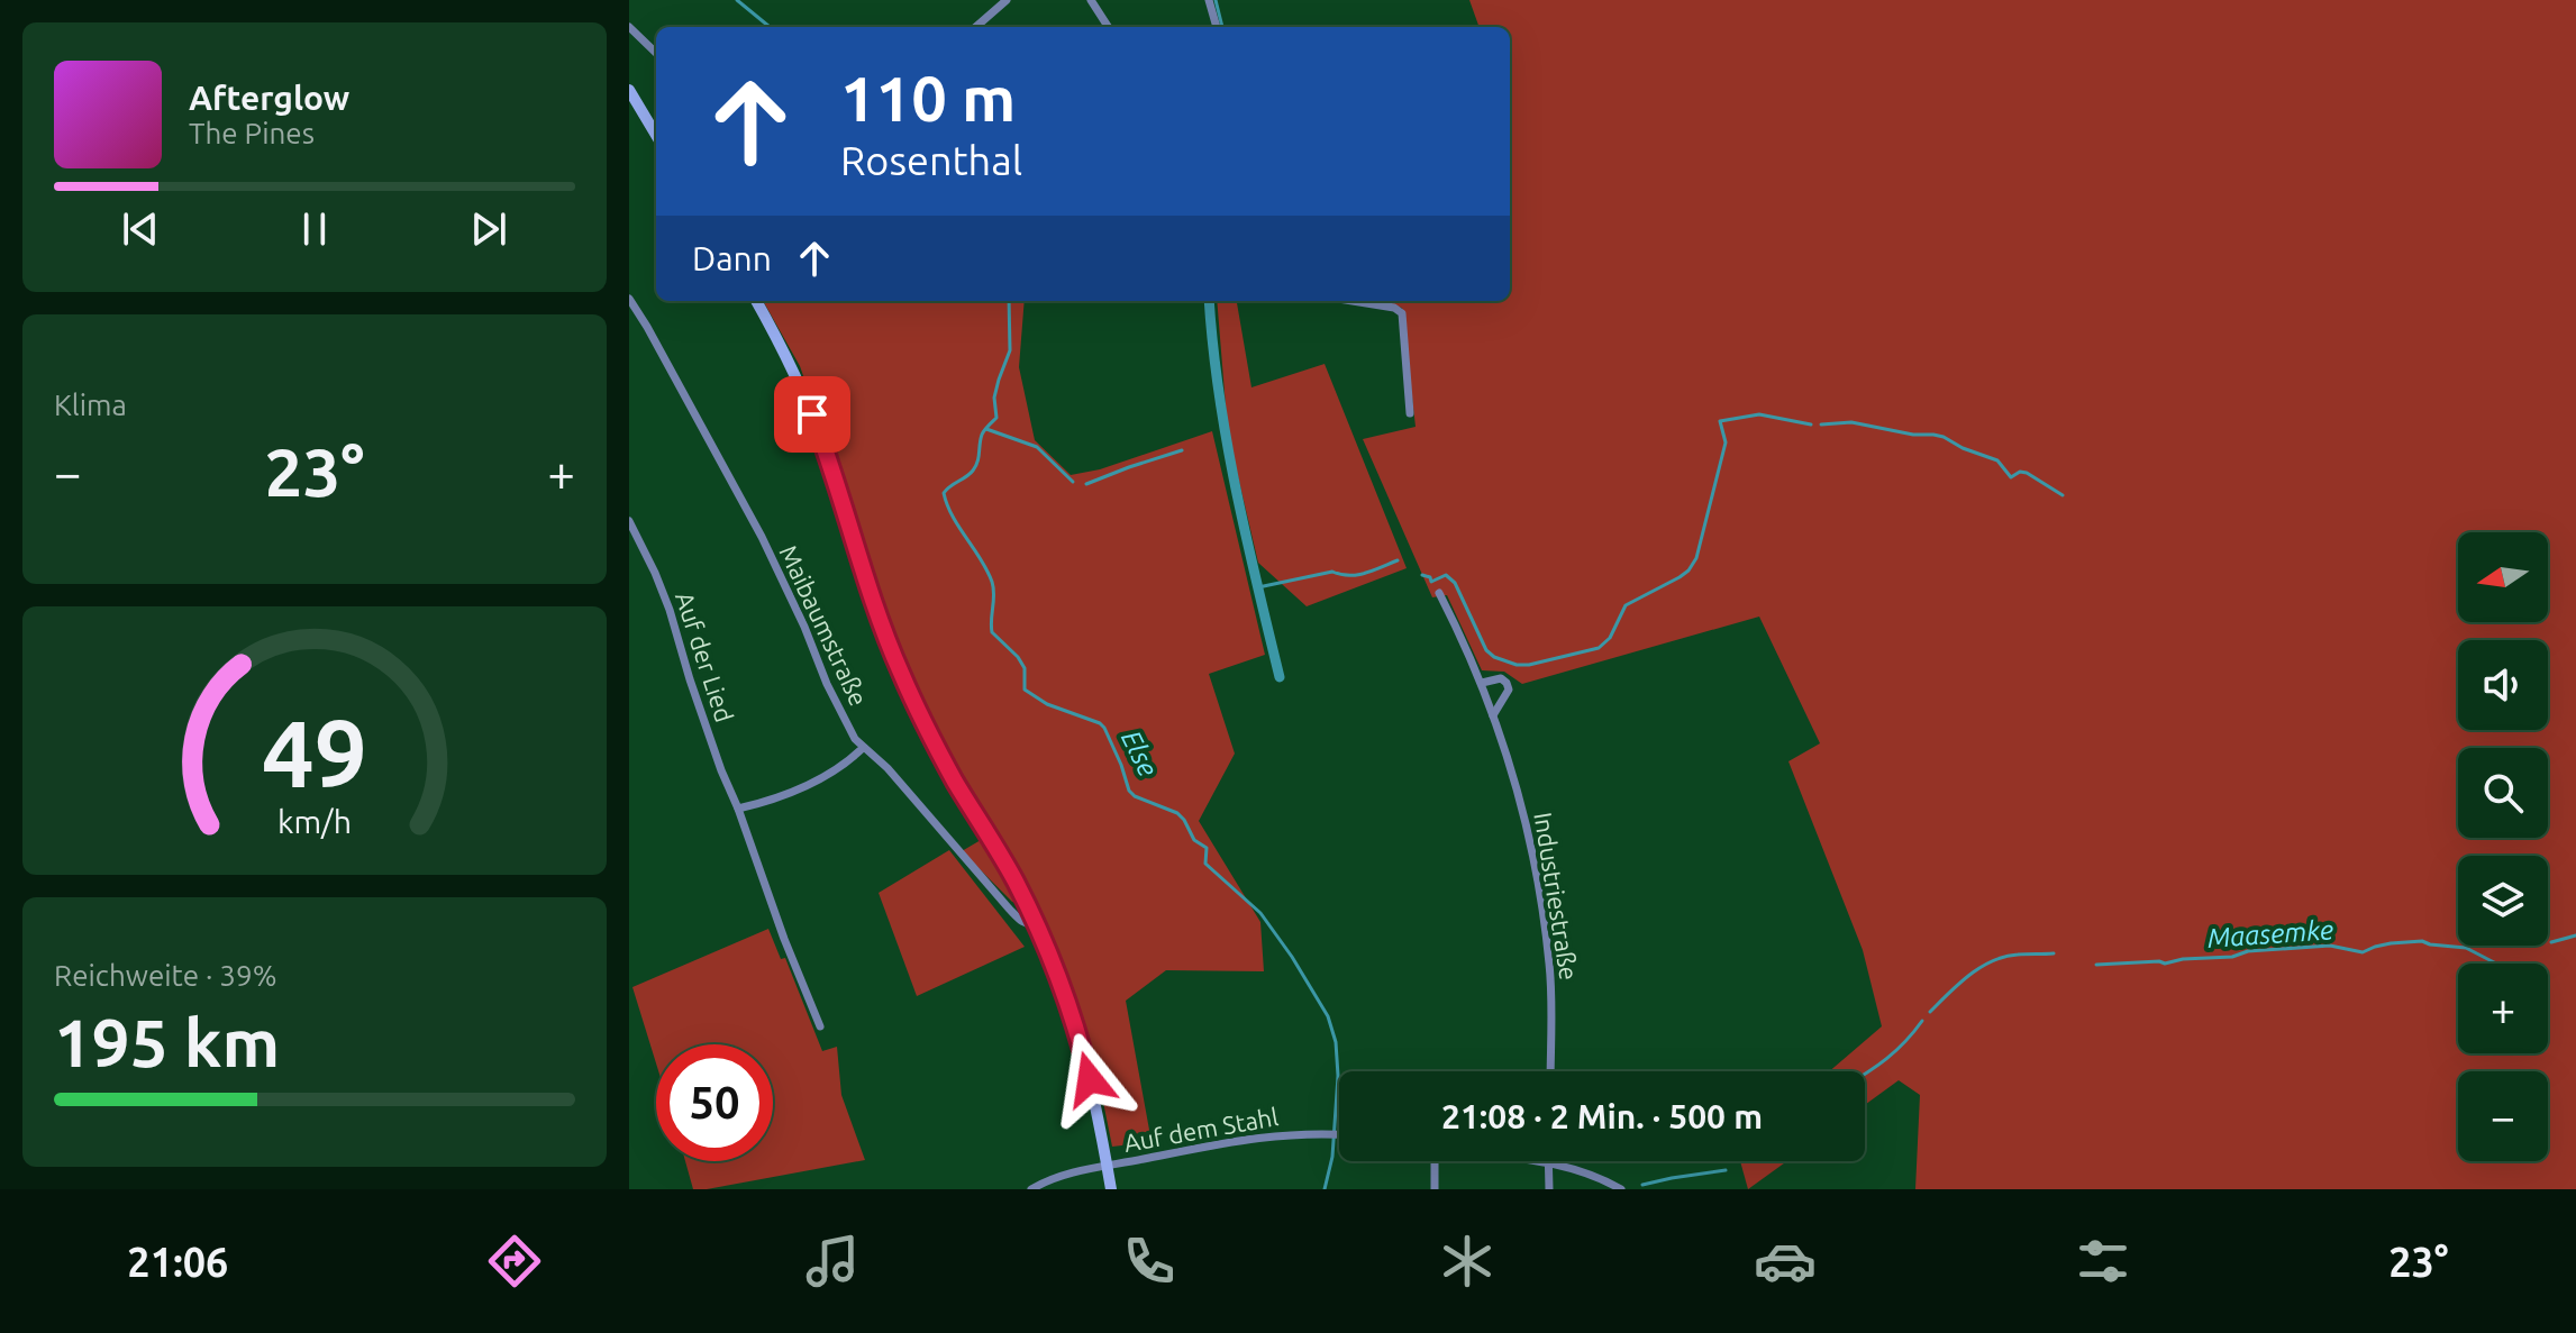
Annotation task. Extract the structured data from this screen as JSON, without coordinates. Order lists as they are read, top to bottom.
{
  "streets": {
    "street": [
      "Maibaumstraße",
      "Auf der Lied",
      "Industriestraße",
      "Auf dem Stahl"
    ]
  },
  "water": ["Else", "Maasemke"],
  "north": "left",
  "page": {
    "turn": ["110 m", "Rosenthal"],
    "song": ["Afterglow", "The Pines"],
    "then": "Dann",
    "tile": [
      "Klima",
      ["Reichweite · 39%", "195 km"]
    ],
    "heat": ["−", "23°", "+"],
    "map_buttons": ["+", "−"],
    "limit": "50",
    "trip": "21:08 · 2 Min. · 500 m",
    "tabs": ["21:06", "23°"],
    "gauge": ["49", "km/h"]
  }
}
